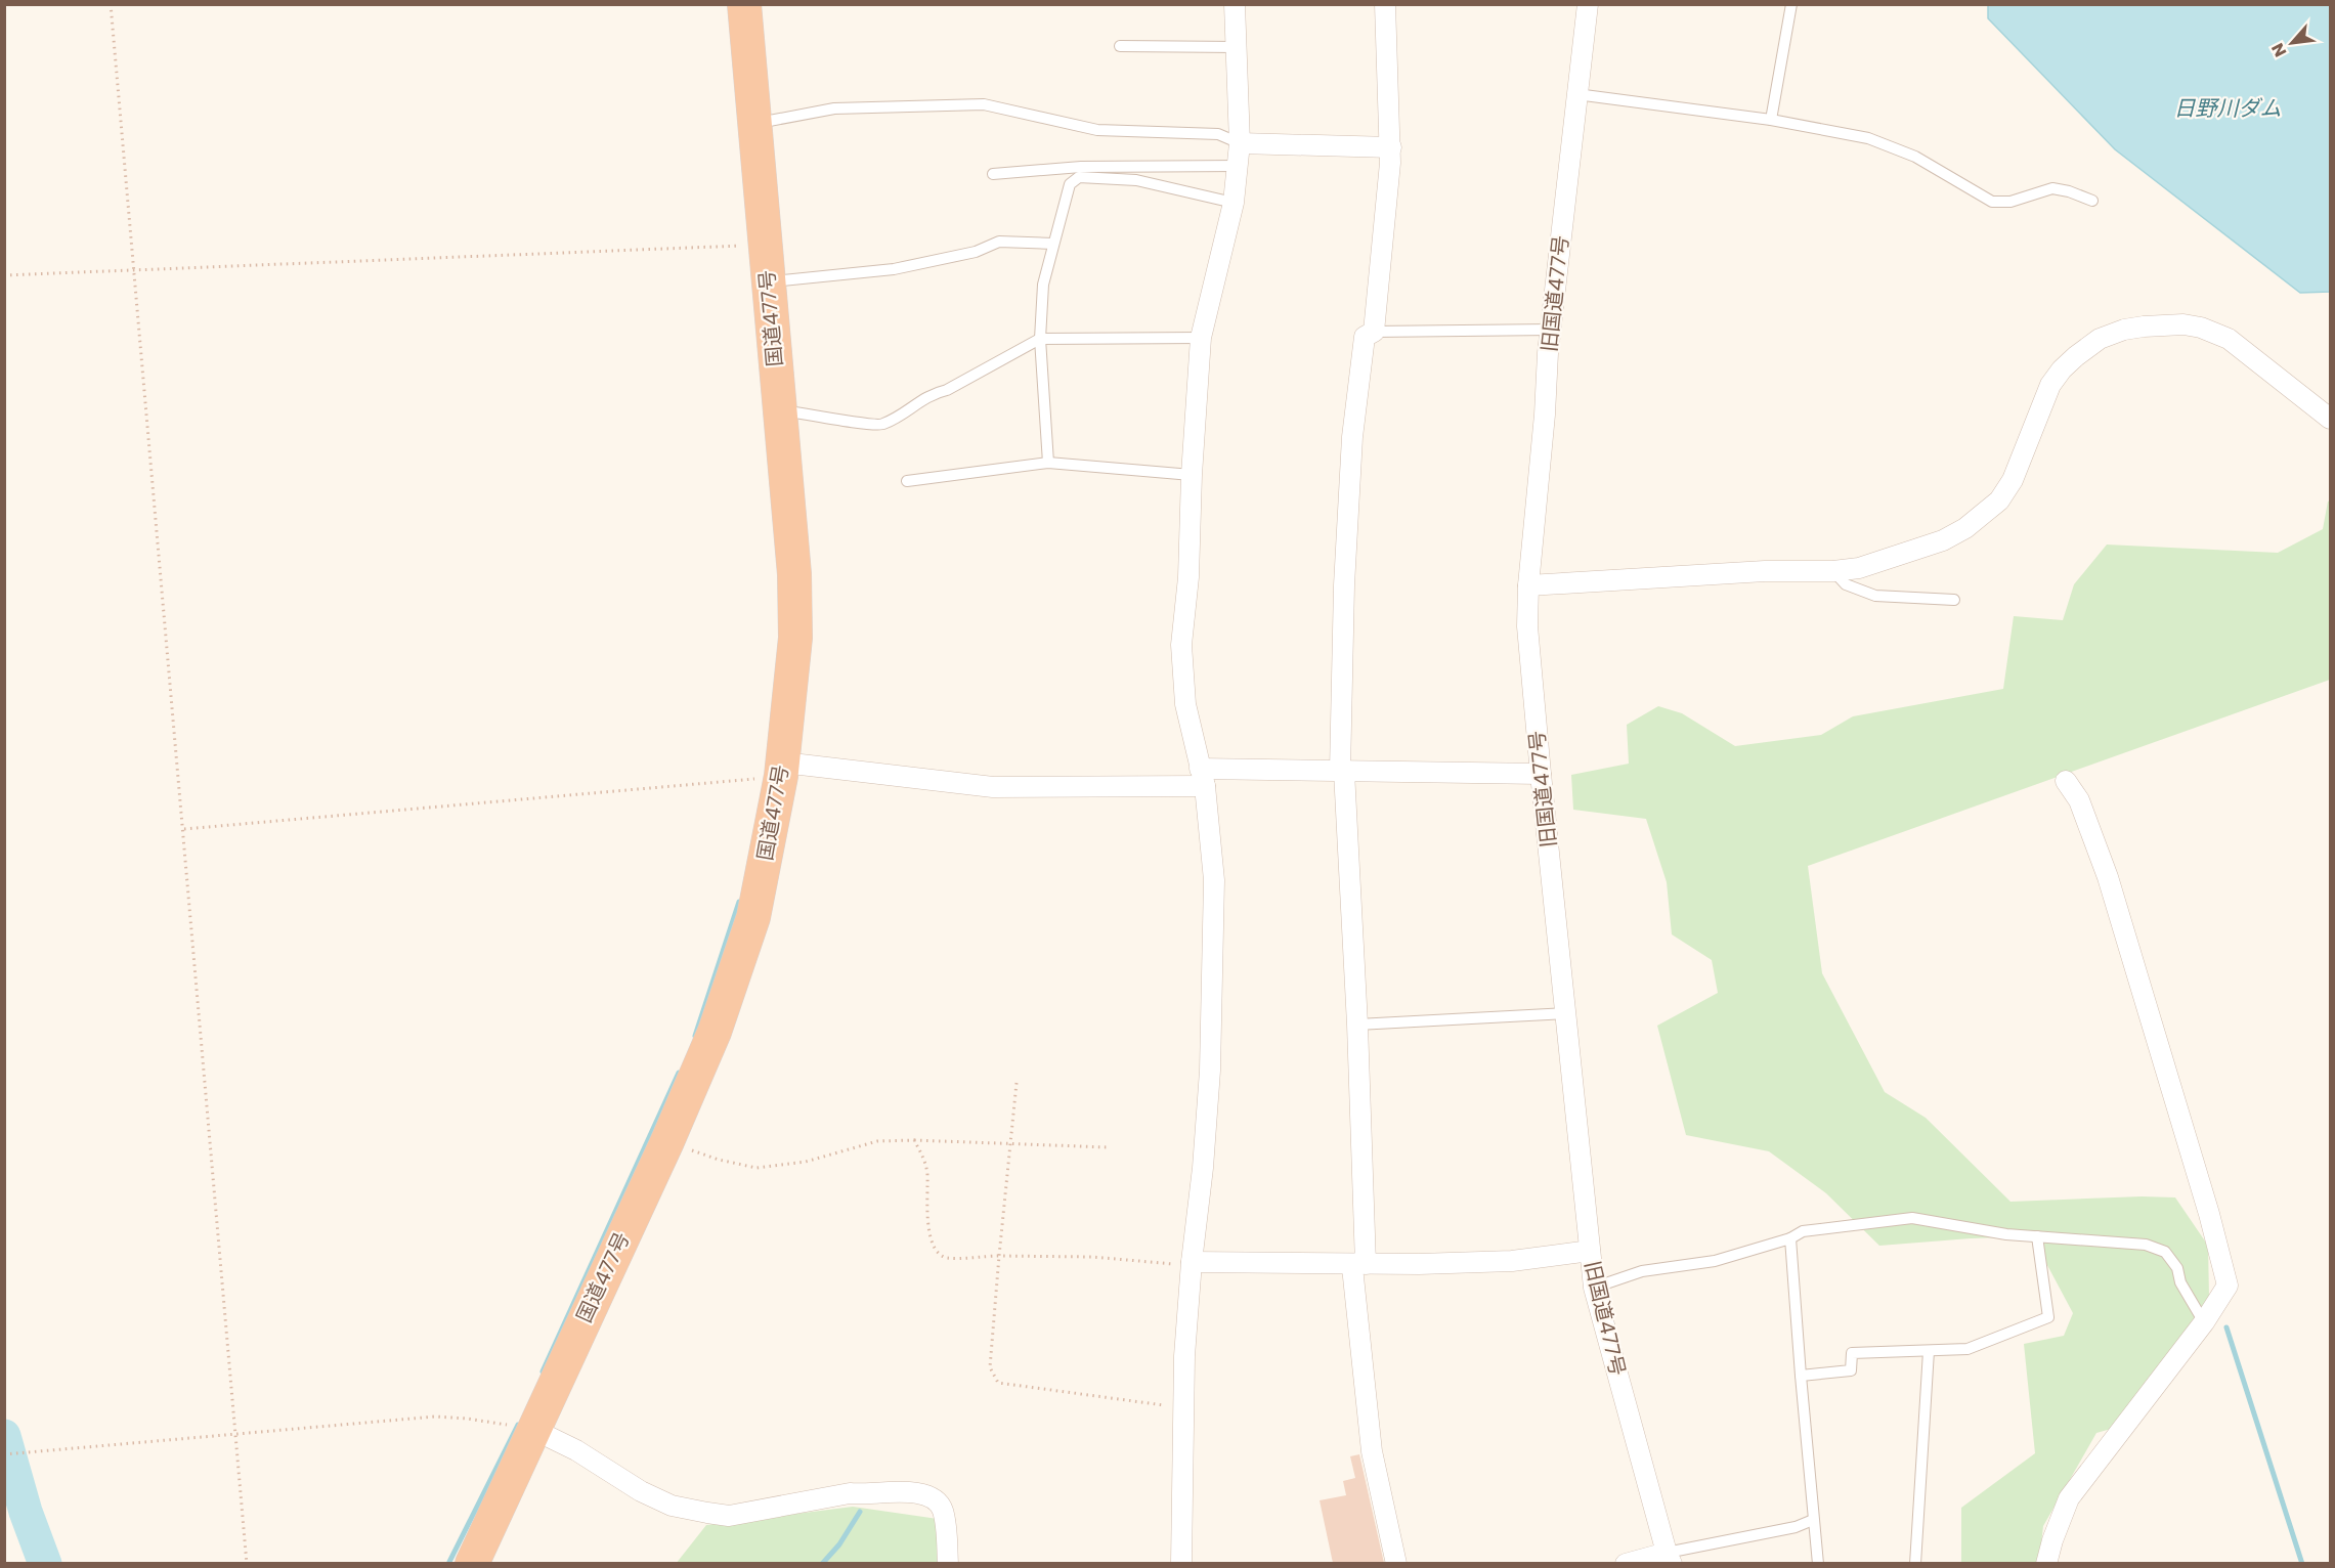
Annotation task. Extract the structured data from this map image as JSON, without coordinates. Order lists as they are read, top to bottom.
{
  "streets": {
    "highway": ["国道477号"],
    "street": ["旧国道477号"]
  },
  "water": ["日野川ダム"],
  "north": "bottom left"
}
